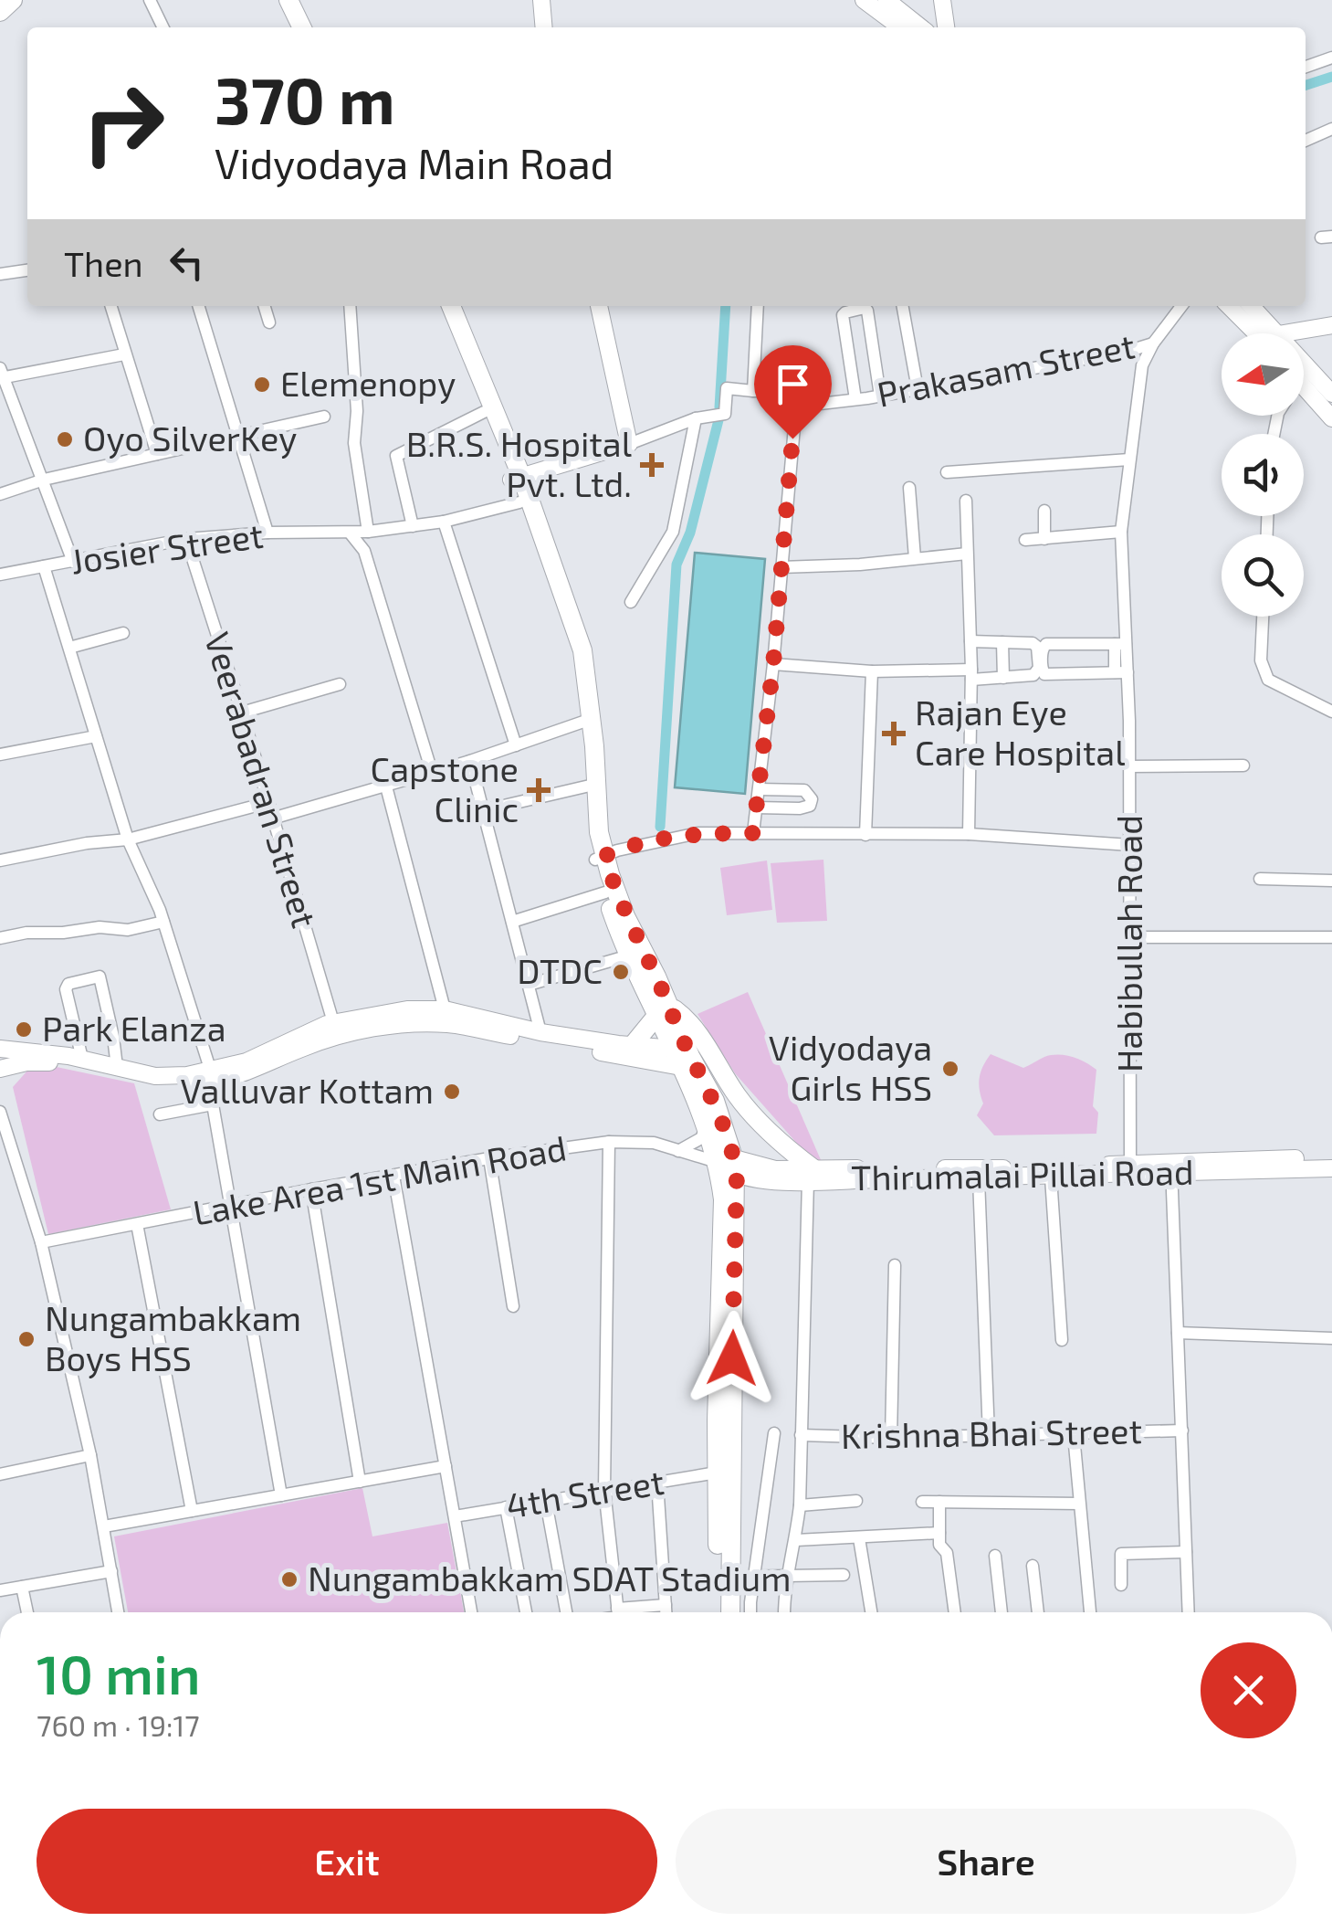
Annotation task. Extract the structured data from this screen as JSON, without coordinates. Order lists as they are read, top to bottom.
{
  "streets": {
    "main road": ["Thirumalai Pillai Road"],
    "street": [
      "Prakasam Street",
      "Josier Street",
      "Veerabadran Street",
      "Habibullah Road",
      "Lake Area 1st Main Road",
      "Krishna Bhai Street",
      "4th Street"
    ]
  },
  "crossings": [
    ["Prakasam Street", "Habibullah Road"],
    ["Josier Street", "Veerabadran Street"]
  ],
  "places": {
    "other": [
      "Elemenopy",
      "Oyo SilverKey",
      "DTDC",
      "Park Elanza",
      "Vidyodaya Girls HSS",
      "Valluvar Kottam",
      "Nungambakkam Boys HSS",
      "Nungambakkam SDAT Stadium"
    ],
    "health": ["B.R.S. Hospital Pvt. Ltd.", "Rajan Eye Care Hospital", "Capstone Clinic"]
  },
  "north": "left",
  "page": {
    "turn": ["370 m", "Vidyodaya Main Road"],
    "then": "Then",
    "heading": ["10 min", "760 m · 19:17"],
    "buttons": ["Exit", "Share"]
  }
}
